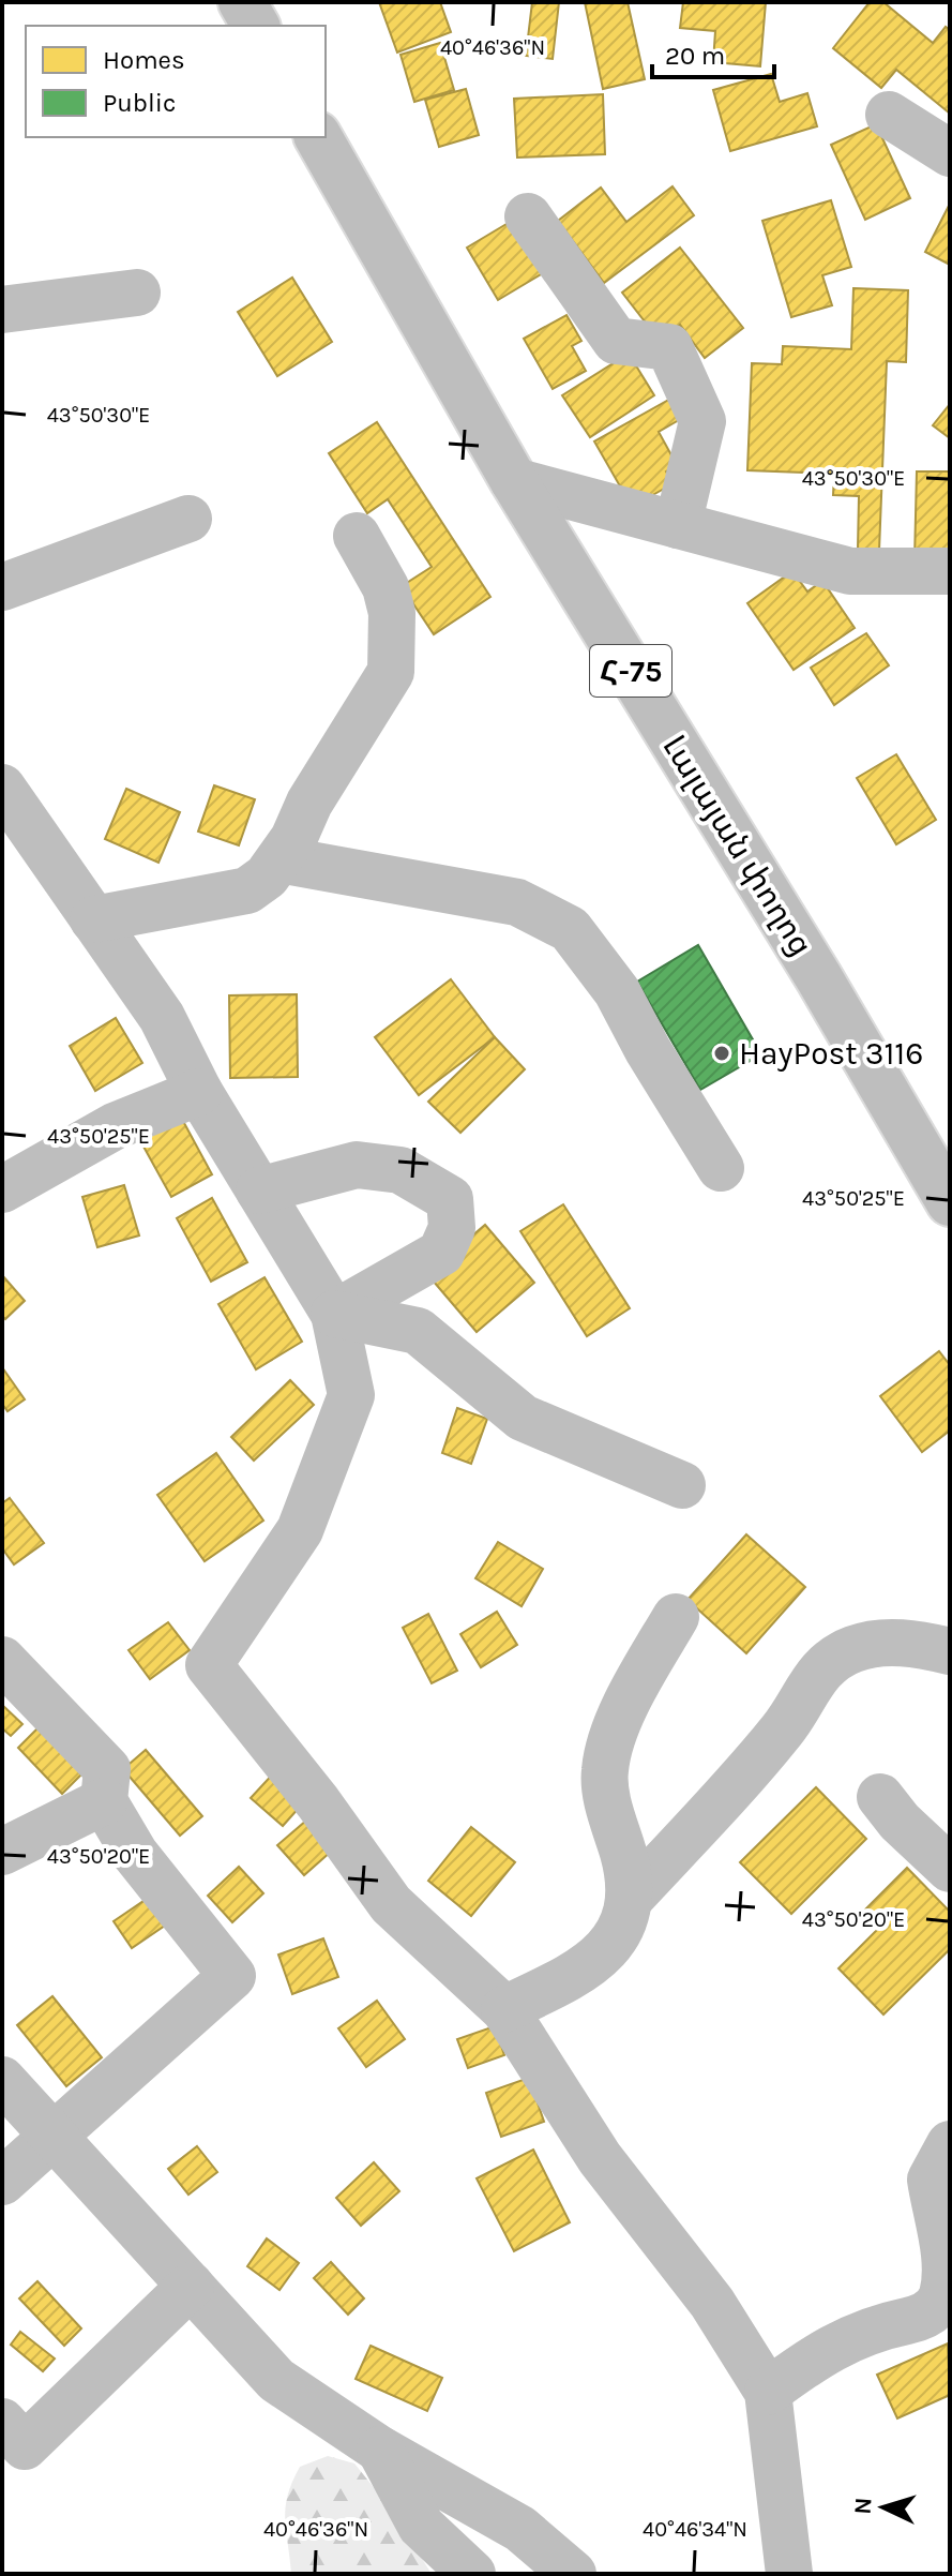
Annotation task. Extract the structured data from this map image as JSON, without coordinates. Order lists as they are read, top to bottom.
{
  "streets": {
    "main road": ["Հ-75", "Լալայան փողոց"]
  },
  "places": ["HayPost 3116"],
  "legend": ["Homes", "Public"],
  "scale_bar": "20 m",
  "north": "left",
  "coordinates": [
    "40°46'36\"N",
    "43°50'30\"E",
    "43°50'25\"E",
    "43°50'20\"E",
    "40°46'34\"N"
  ]
}
